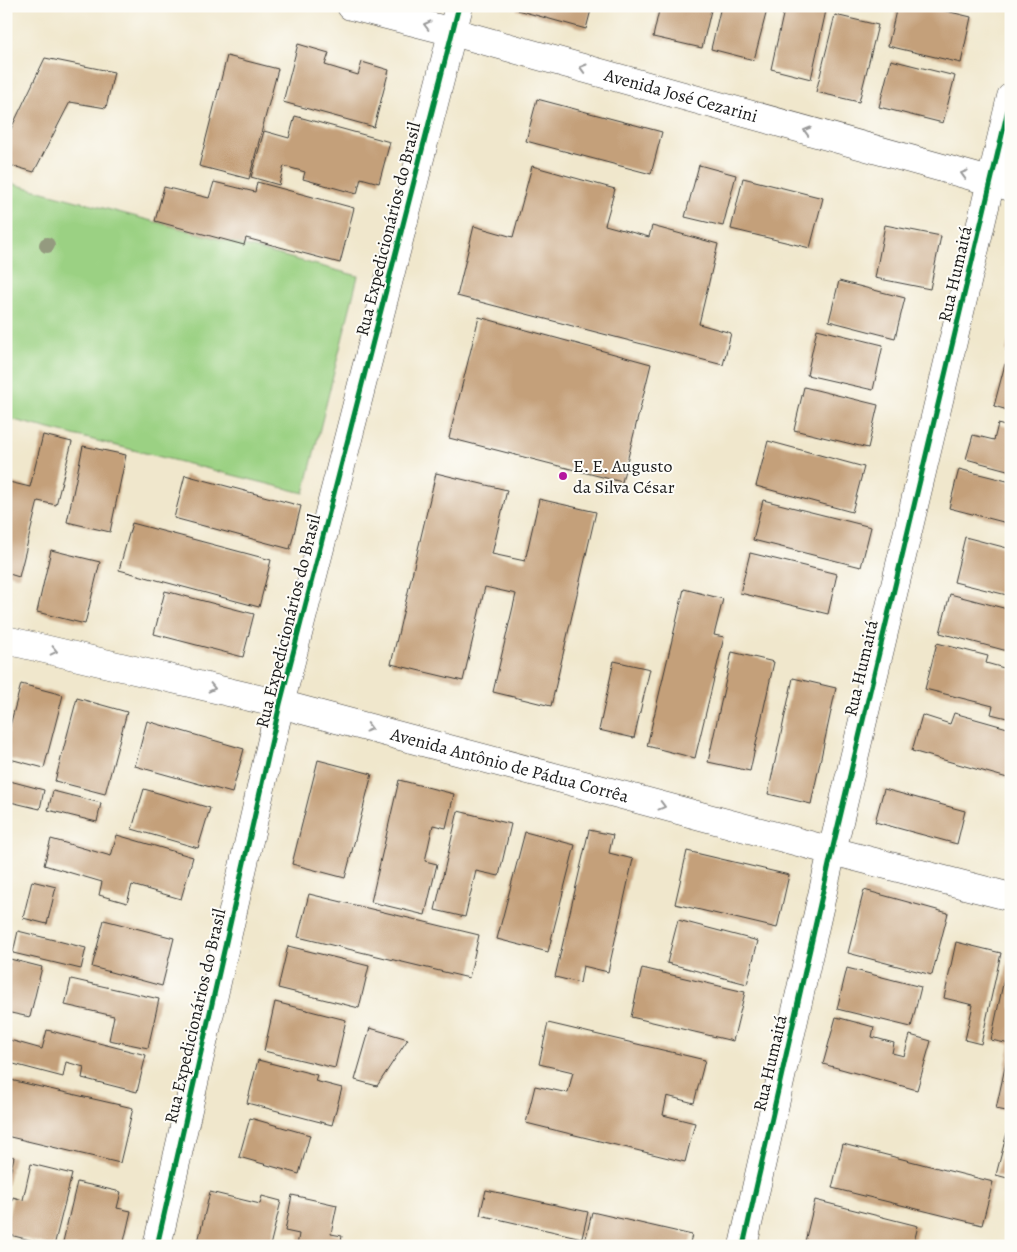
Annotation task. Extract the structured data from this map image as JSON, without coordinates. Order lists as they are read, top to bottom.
{
  "streets": {
    "street": [
      "Avenida José Cezarini",
      "Rua Expedicionários do Brasil",
      "Rua Humaitá",
      "Avenida Antônio de Pádua Corrêa"
    ]
  },
  "crossings": [
    ["Avenida José Cezarini", "Rua Expedicionários do Brasil"],
    ["Avenida José Cezarini", "Rua Humaitá"],
    ["Rua Expedicionários do Brasil", "Avenida Antônio de Pádua Corrêa"],
    ["Rua Humaitá", "Avenida Antônio de Pádua Corrêa"]
  ],
  "one_way": ["Avenida José Cezarini", "Avenida Antônio de Pádua Corrêa"],
  "places": ["E. E. Augusto da Silva César"]
}
